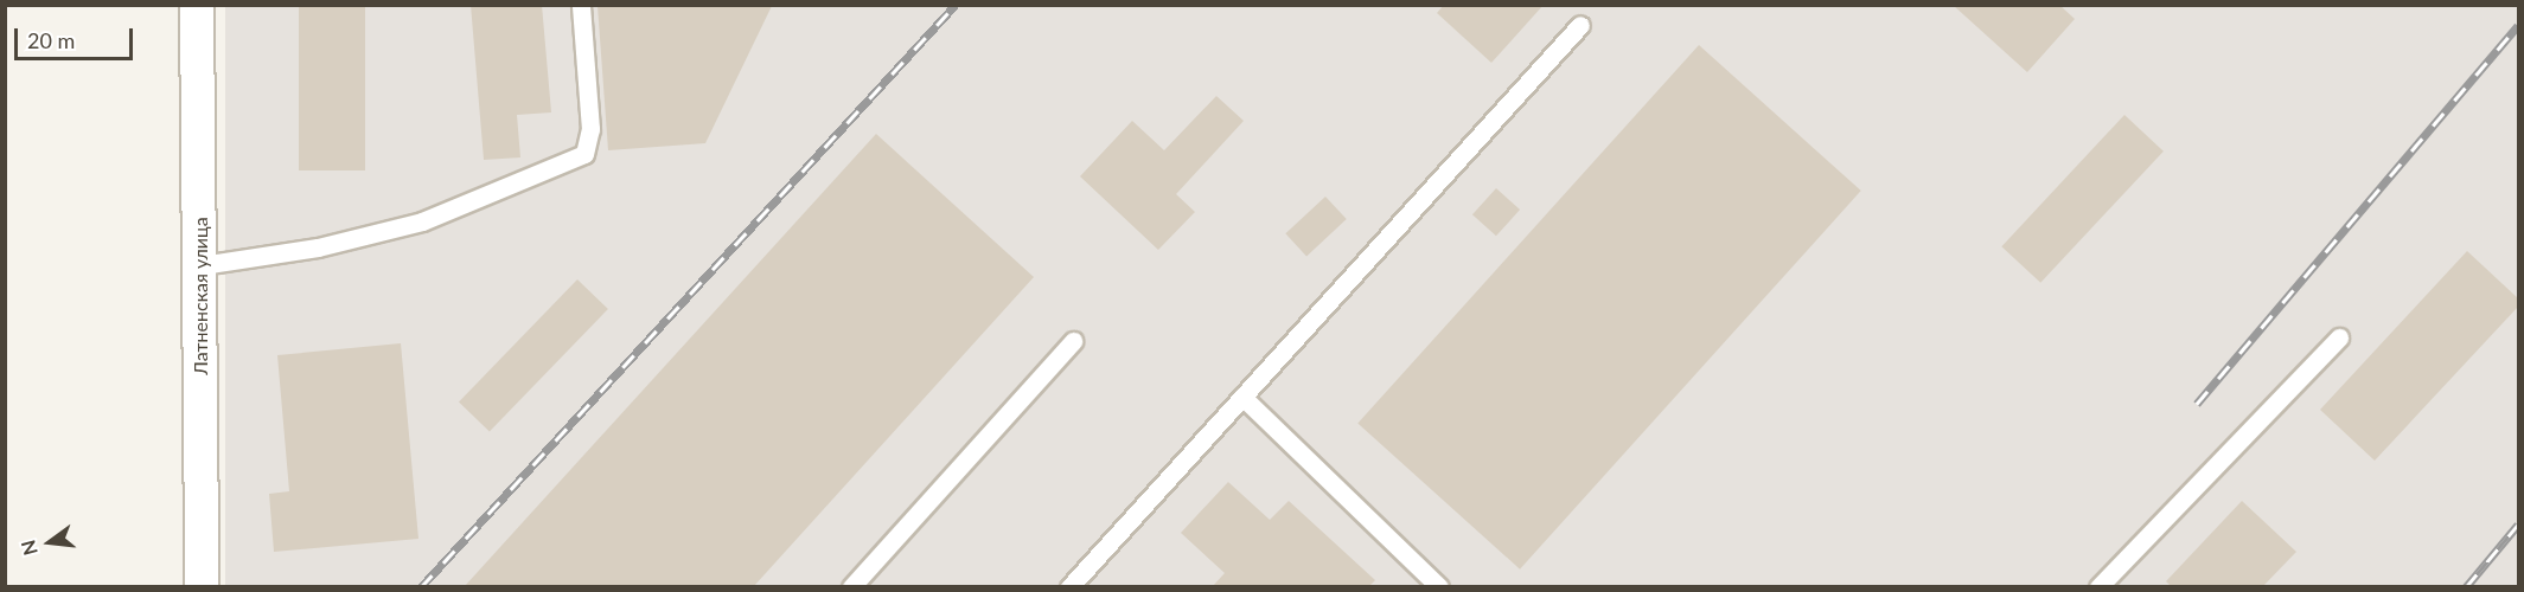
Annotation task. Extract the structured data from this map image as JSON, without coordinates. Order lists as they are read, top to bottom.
{
  "streets": {
    "street": ["Латненская улица"]
  },
  "scale_bar": "20 m",
  "north": "left"
}
